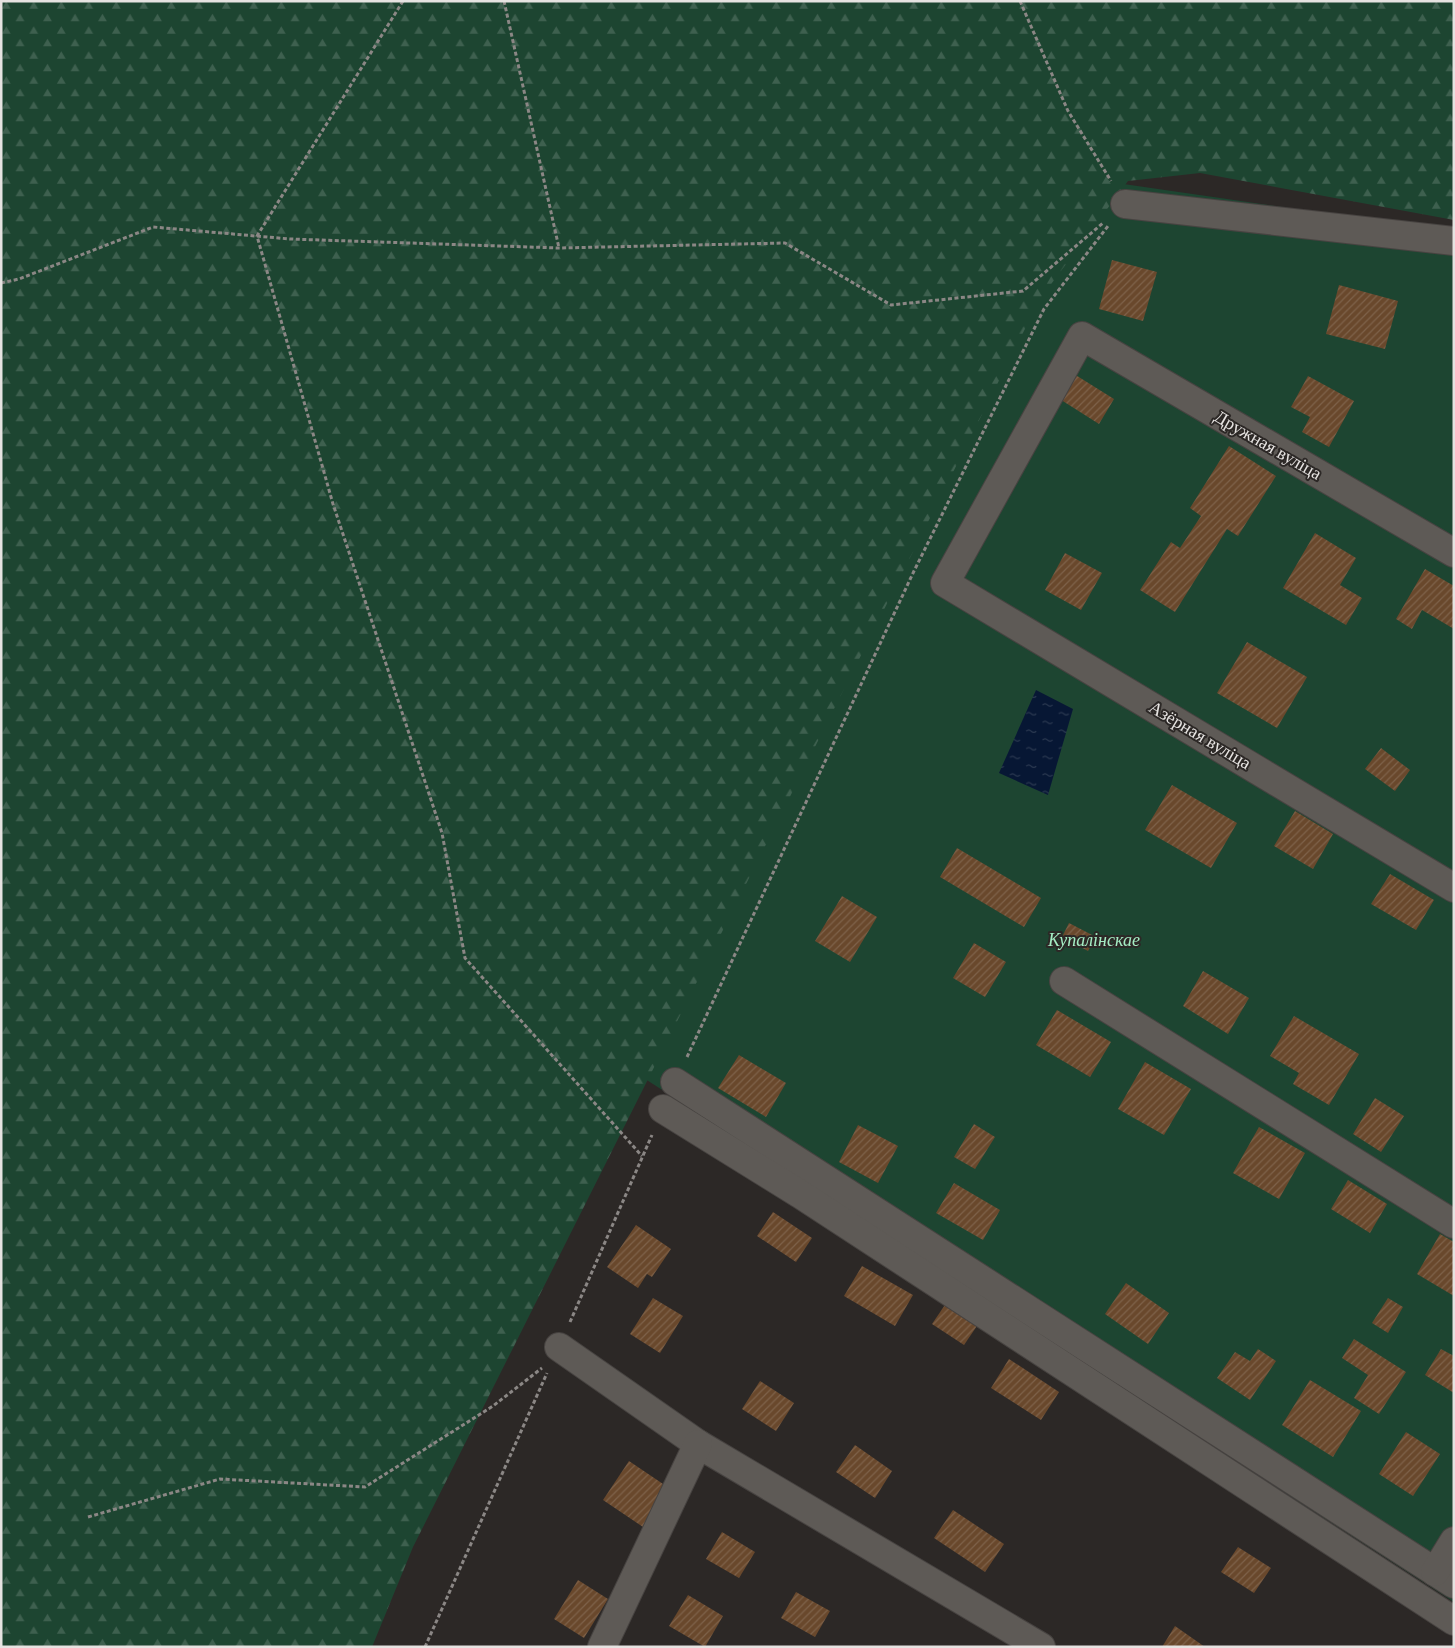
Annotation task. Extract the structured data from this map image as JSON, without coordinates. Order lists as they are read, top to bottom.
{
  "streets": {
    "street": ["Дружная вуліца", "Азёрная вуліца"]
  },
  "crossings": [
    ["Дружная вуліца", "Азёрная вуліца"]
  ],
  "parks": ["Купалінскае"]
}
